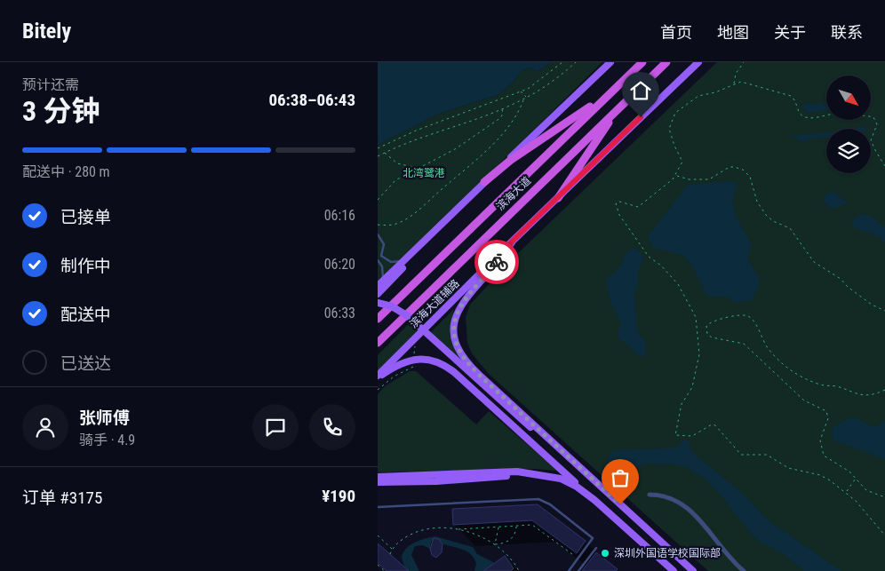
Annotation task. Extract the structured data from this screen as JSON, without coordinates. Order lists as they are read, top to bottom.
{
  "streets": {
    "highway": ["滨海大道"],
    "main road": ["滨海大道辅路"]
  },
  "parks": ["北湾鹭港"],
  "places": ["深圳外国语学校国际部"],
  "north": "bottom right",
  "page": {
    "header": "Bitely",
    "nav": [
      "首页",
      "地图",
      "关于",
      "联系"
    ],
    "heading": ["3 分钟", "预计还需", "06:38–06:43"],
    "panel": [
      "张师傅",
      "骑手 · 4.9",
      "订单 #3175",
      "¥190"
    ],
    "bar": "配送中 · 280 m",
    "list": [
      ["已接单", "06:16"],
      ["制作中", "06:20"],
      ["配送中", "06:33"],
      "已送达"
    ]
  }
}
